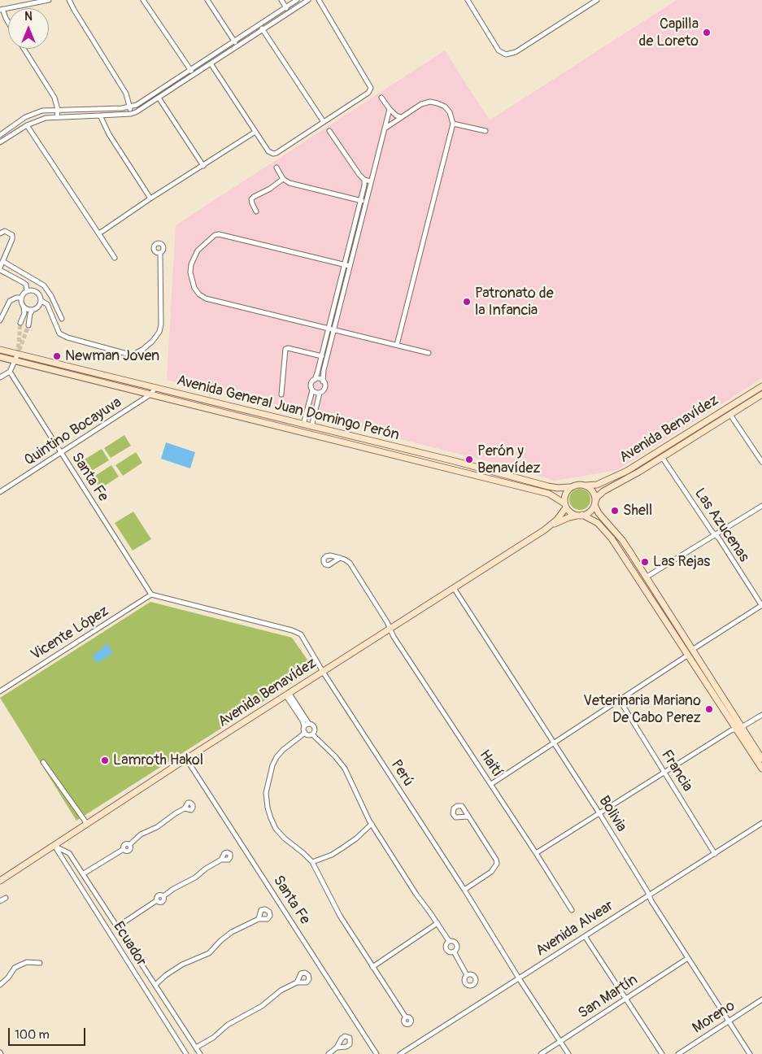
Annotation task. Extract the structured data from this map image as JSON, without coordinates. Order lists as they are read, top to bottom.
{
  "streets": {
    "main road": ["Avenida General Juan Domingo Perón", "Avenida Benavídez"],
    "street": [
      "Quintino Bocayuva",
      "Santa Fe",
      "Las Azucenas",
      "Vicente López",
      "Haití",
      "Francia",
      "Perú",
      "Bolivia",
      "Avenida Alvear",
      "Ecuador",
      "San Martín",
      "Moreno"
    ]
  },
  "crossings": [
    ["Avenida General Juan Domingo Perón", "Avenida Benavídez"],
    ["Avenida General Juan Domingo Perón", "Quintino Bocayuva"],
    ["Avenida Benavídez", "Santa Fe"],
    ["Avenida Benavídez", "Las Azucenas"],
    ["Avenida Benavídez", "Haití"],
    ["Avenida Benavídez", "Perú"],
    ["Avenida Benavídez", "Bolivia"],
    ["Avenida Benavídez", "Ecuador"],
    ["Quintino Bocayuva", "Santa Fe"],
    ["Santa Fe", "Vicente López"],
    ["Santa Fe", "Perú"],
    ["Vicente López", "Perú"],
    ["Francia", "Avenida Alvear"],
    ["Perú", "Avenida Alvear"],
    ["Perú", "San Martín"],
    ["Bolivia", "Avenida Alvear"],
    ["Bolivia", "San Martín"],
    ["Bolivia", "Moreno"]
  ],
  "places": [
    "Capilla de Loreto",
    "Patronato de la Infancia",
    "Newman Joven",
    "Perón y Benavídez",
    "Shell",
    "Las Rejas",
    "Veterinaria Mariano De Cabo Perez",
    "Lamroth Hakol"
  ],
  "scale_bar": "100 m",
  "north": "top"
}
